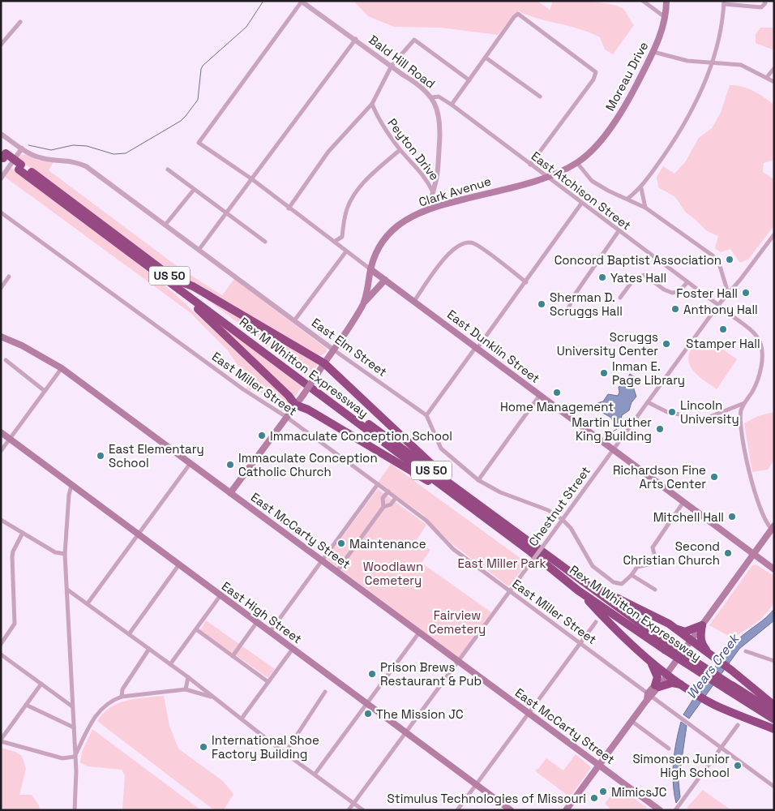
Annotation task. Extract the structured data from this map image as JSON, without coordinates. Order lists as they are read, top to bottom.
{
  "streets": {
    "highway": ["US 50", "Rex M Whitton Expressway"],
    "main road": [
      "Moreau Drive",
      "Clark Avenue",
      "East Dunklin Street",
      "East McCarty Street",
      "East High Street"
    ],
    "street": [
      "Bald Hill Road",
      "Peyton Drive",
      "East Atchison Street",
      "East Elm Street",
      "East Miller Street",
      "Chestnut Street"
    ]
  },
  "crossings": [
    ["Bald Hill Road", "Peyton Drive"],
    ["Bald Hill Road", "East Atchison Street"],
    ["Bald Hill Road", "East Dunklin Street"],
    ["Moreau Drive", "East Atchison Street"],
    ["Moreau Drive", "Clark Avenue"],
    ["Peyton Drive", "Clark Avenue"],
    ["East Atchison Street", "Clark Avenue"],
    ["East Atchison Street", "Chestnut Street"],
    ["Clark Avenue", "East Dunklin Street"],
    ["Clark Avenue", "East Elm Street"],
    ["Clark Avenue", "East Miller Street"],
    ["Clark Avenue", "East McCarty Street"],
    ["East Dunklin Street", "Chestnut Street"],
    ["East Miller Street", "Chestnut Street"],
    ["Chestnut Street", "East McCarty Street"],
    ["Chestnut Street", "East High Street"]
  ],
  "water": ["Wears Creek"],
  "parks": ["East Miller Park", "Woodlawn Cemetery", "Fairview Cemetery"],
  "places": [
    "Concord Baptist Association",
    "Yates Hall",
    "Foster Hall",
    "Sherman D. Scruggs Hall",
    "Anthony Hall",
    "Stamper Hall",
    "Scruggs University Center",
    "Inman E. Page Library",
    "Home Management",
    "Lincoln University",
    "Martin Luther King Building",
    "Immaculate Conception School",
    "East Elementary School",
    "Immaculate Conception Catholic Church",
    "Richardson Fine Arts Center",
    "Mitchell Hall",
    "Maintenance",
    "Second Christian Church",
    "Prison Brews Restaurant & Pub",
    "The Mission JC",
    "International Shoe Factory Building",
    "Simonsen Junior High School",
    "MimicsJC",
    "Stimulus Technologies of Missouri"
  ]
}
